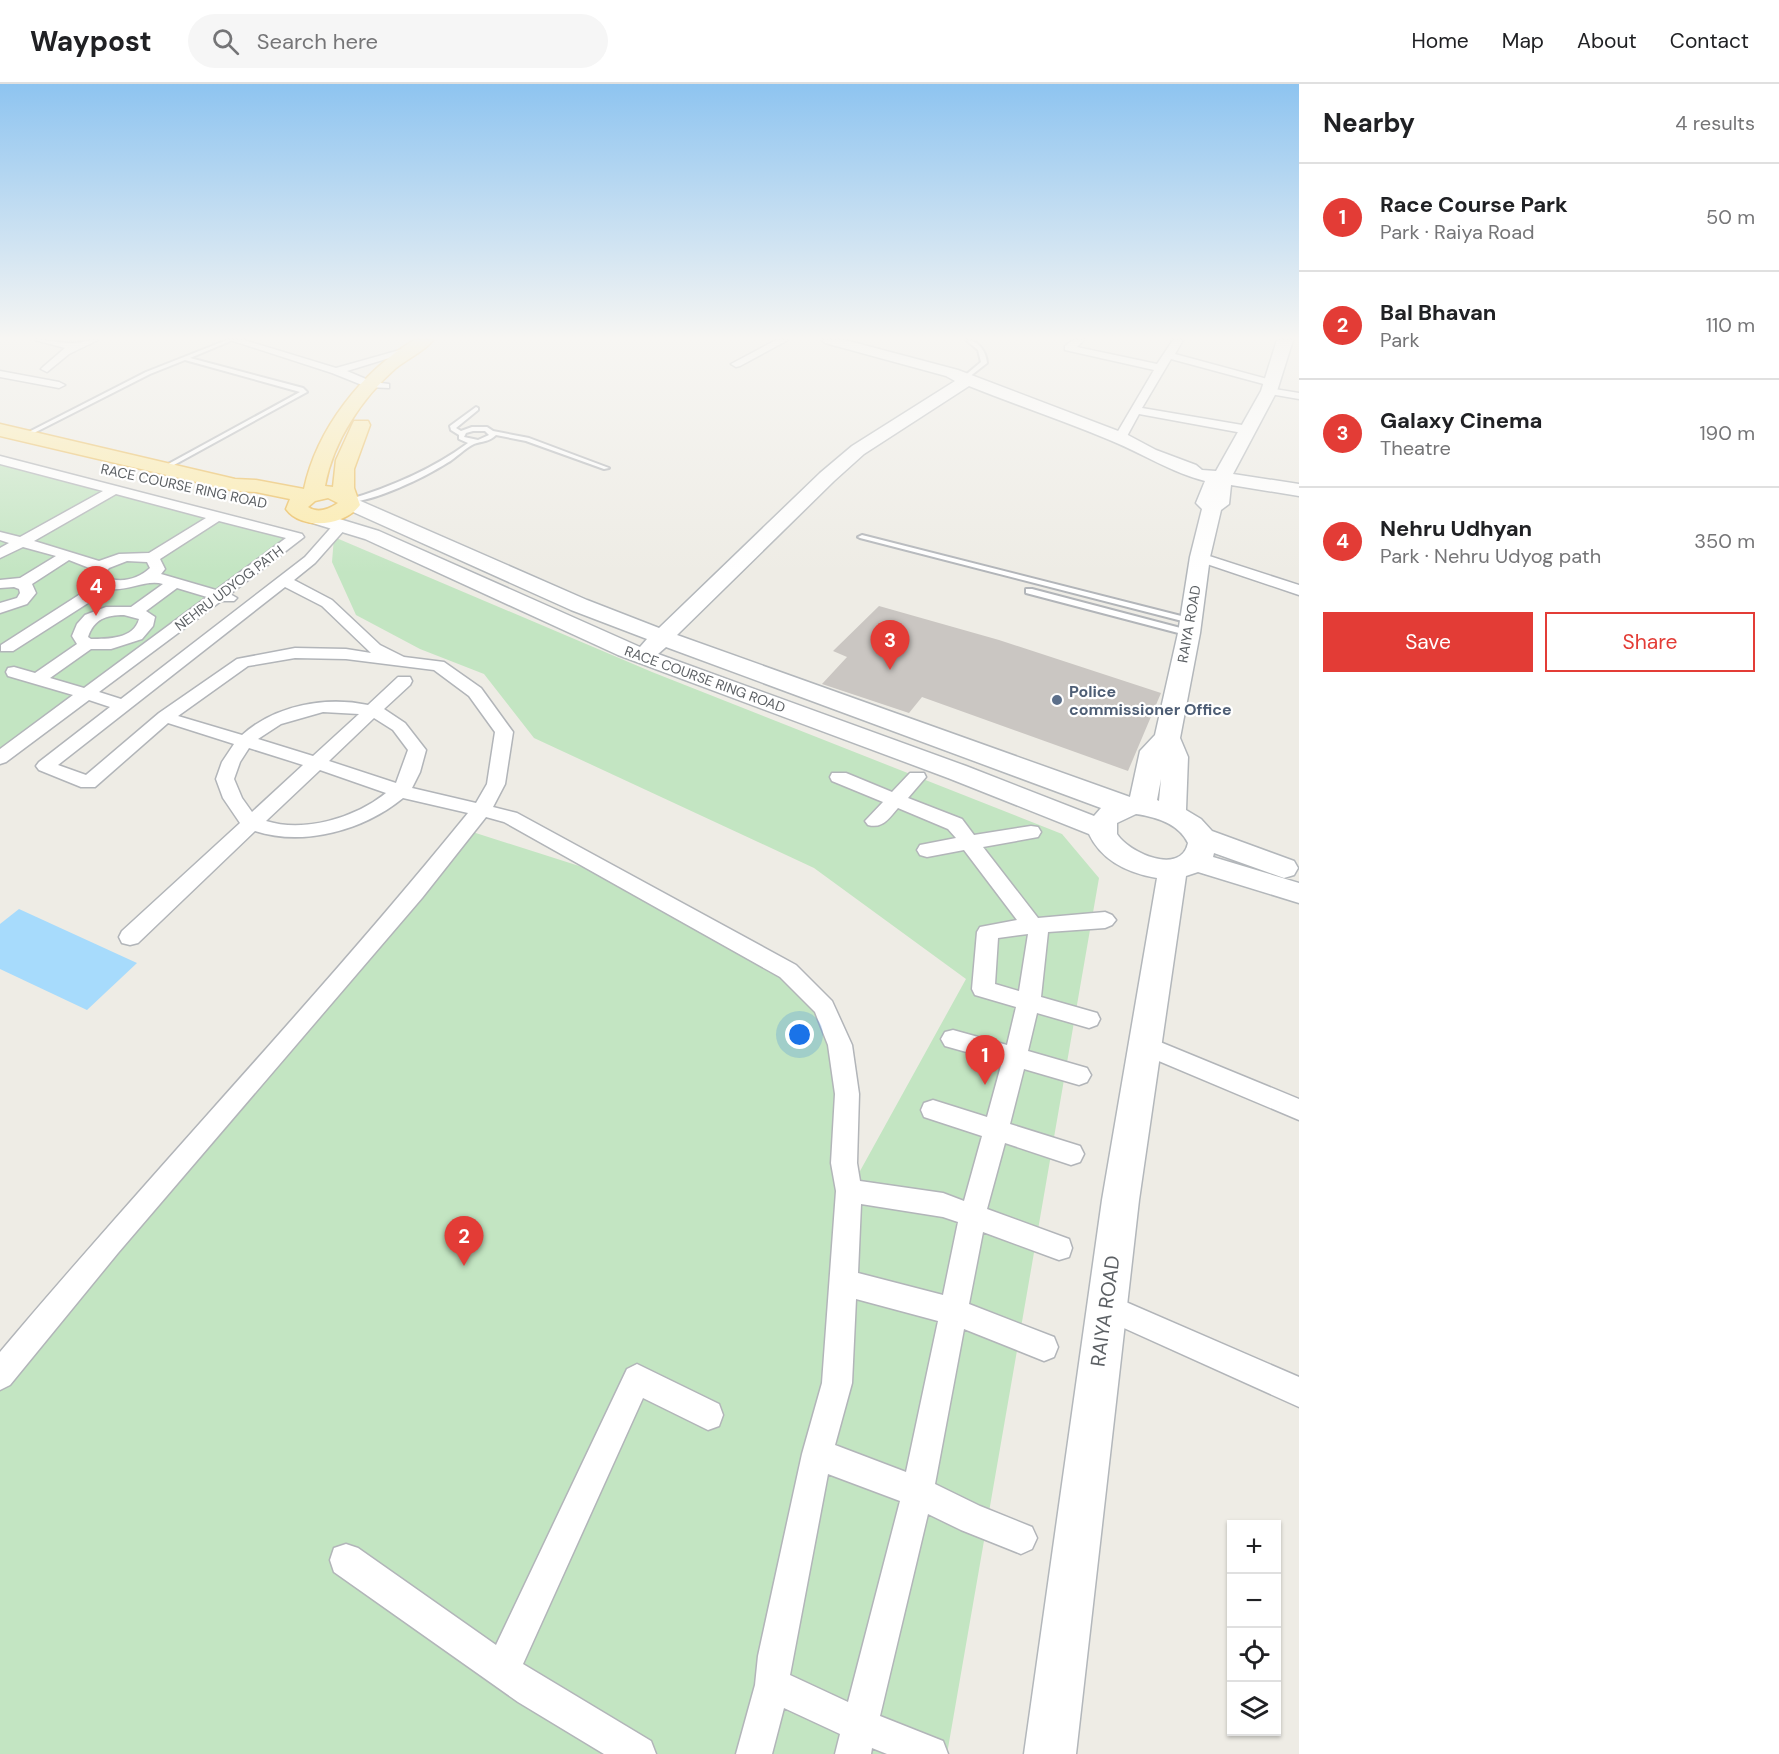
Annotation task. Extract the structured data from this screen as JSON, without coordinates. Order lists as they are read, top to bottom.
{
  "streets": {
    "main road": ["RACE COURSE RING ROAD"],
    "street": ["NEHRU UDYOG PATH", "RAIYA ROAD"]
  },
  "crossings": [
    ["RACE COURSE RING ROAD", "RAIYA ROAD"]
  ],
  "places": ["Police commissioner Office"],
  "page": {
    "header": "Waypost",
    "search": "Search here",
    "nav": [
      "Home",
      "Map",
      "About",
      "Contact"
    ],
    "heading": ["Nearby", "4 results"],
    "list": [
      {
        "mark": "1",
        "name": "Race Course Park",
        "note": "Park · Raiya Road",
        "value": "50 m"
      },
      {
        "mark": "2",
        "name": "Bal Bhavan",
        "note": "Park",
        "value": "110 m"
      },
      {
        "mark": "3",
        "name": "Galaxy Cinema",
        "note": "Theatre",
        "value": "190 m"
      },
      {
        "mark": "4",
        "name": "Nehru Udhyan",
        "note": "Park · Nehru Udyog path",
        "value": "350 m"
      }
    ],
    "pins": [
      "4",
      "3",
      "1",
      "2"
    ],
    "buttons": ["Save", "Share"],
    "map_buttons": ["+", "−"]
  }
}
